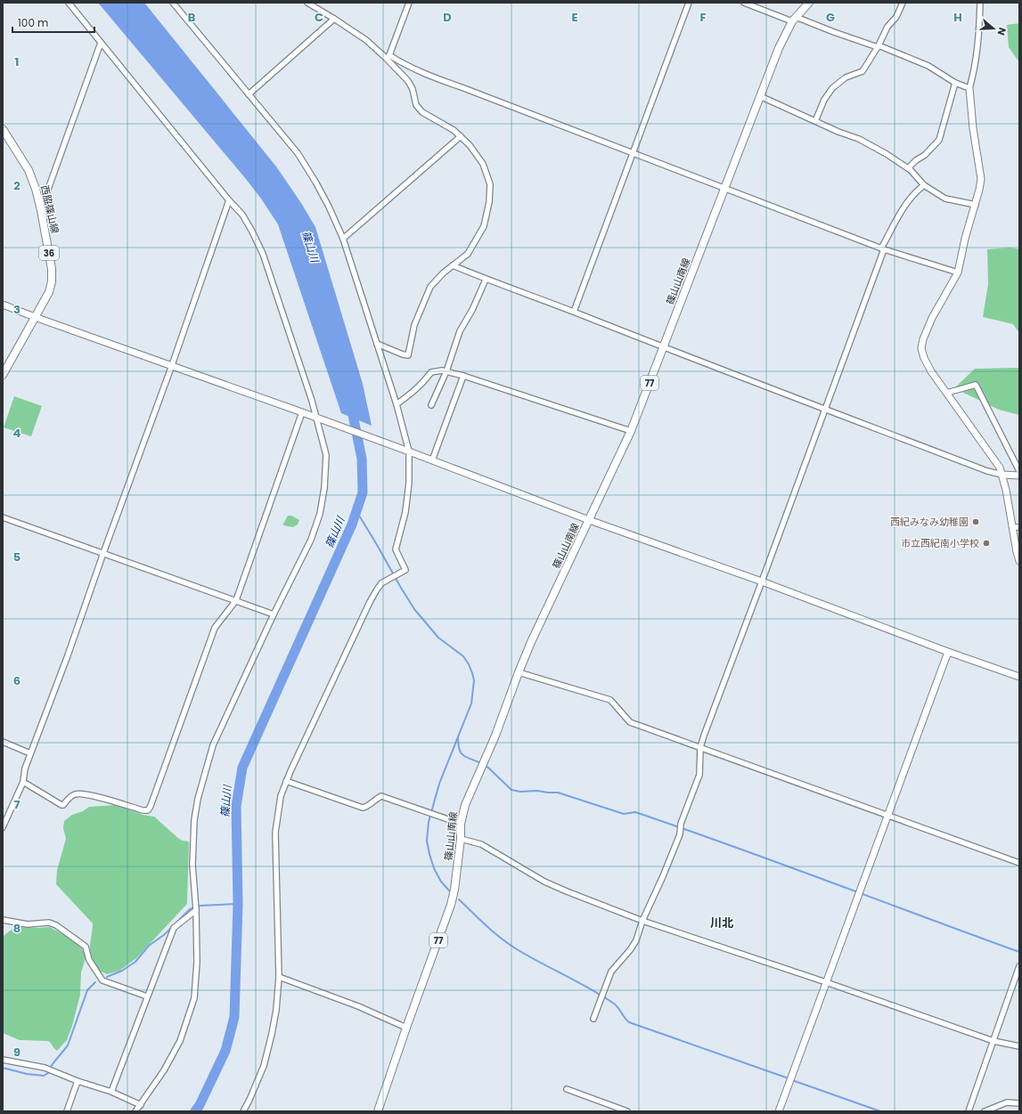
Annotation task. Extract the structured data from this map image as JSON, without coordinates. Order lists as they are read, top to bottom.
{
  "streets": {
    "main road": [
      "西脇篠山線",
      "36",
      "篠山山南線",
      "77"
    ]
  },
  "districts": ["川北"],
  "water": ["篠山川"],
  "places": ["西紀みなみ幼稚園", "市立西紀南小学校"],
  "scale_bar": "100 m",
  "north": "right",
  "grid": {
    "columns": [
      "B",
      "C",
      "D",
      "E",
      "F",
      "G",
      "H"
    ],
    "rows": [
      "1",
      "2",
      "3",
      "4",
      "5",
      "6",
      "7",
      "8",
      "9"
    ]
  }
}
